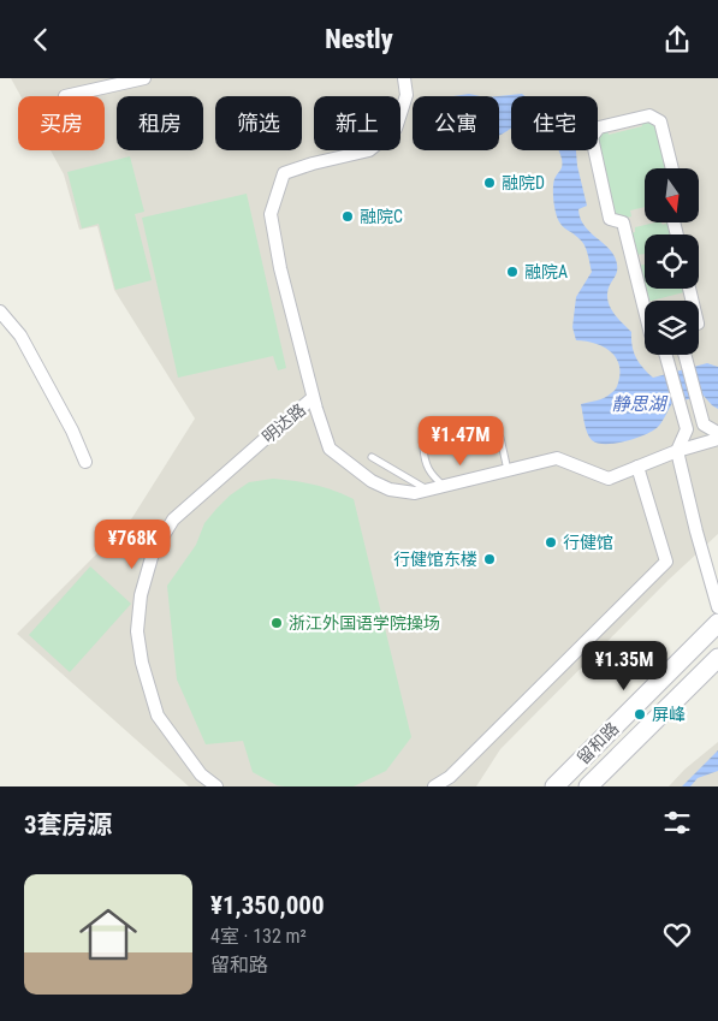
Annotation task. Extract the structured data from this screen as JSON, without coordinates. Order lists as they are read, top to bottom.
{
  "streets": {
    "main road": ["留和路"],
    "street": ["明达路"]
  },
  "water": ["静思湖"],
  "places": [
    "融院D",
    "融院C",
    "融院A",
    "行健馆",
    "行健馆东楼",
    "浙江外国语学院操场",
    "屏峰"
  ],
  "north": "bottom",
  "page": {
    "header": "Nestly",
    "chip": [
      "买房",
      "租房",
      "筛选",
      "新上",
      "公寓",
      "住宅"
    ],
    "price": ["¥1.47M", "¥768K", "¥1.35M"],
    "heading": "3套房源",
    "list": [
      {
        "name": "¥1,350,000",
        "note": "4室 · 132 m² · 留和路"
      }
    ]
  }
}
